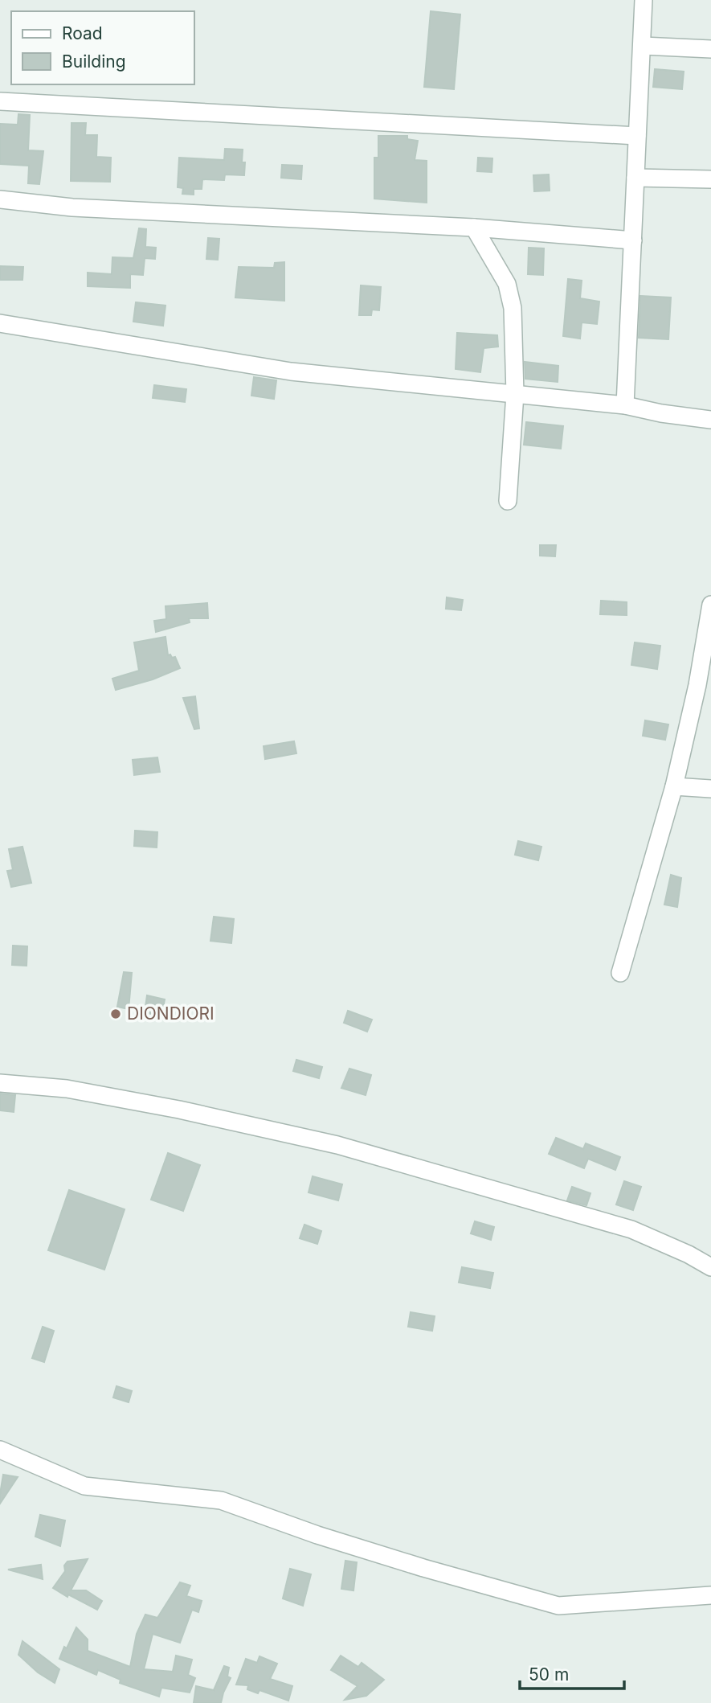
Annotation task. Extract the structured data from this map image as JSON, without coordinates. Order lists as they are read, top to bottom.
{
  "places": ["DIONDIORI"],
  "legend": ["Road", "Building"],
  "scale_bar": "50 m"
}
